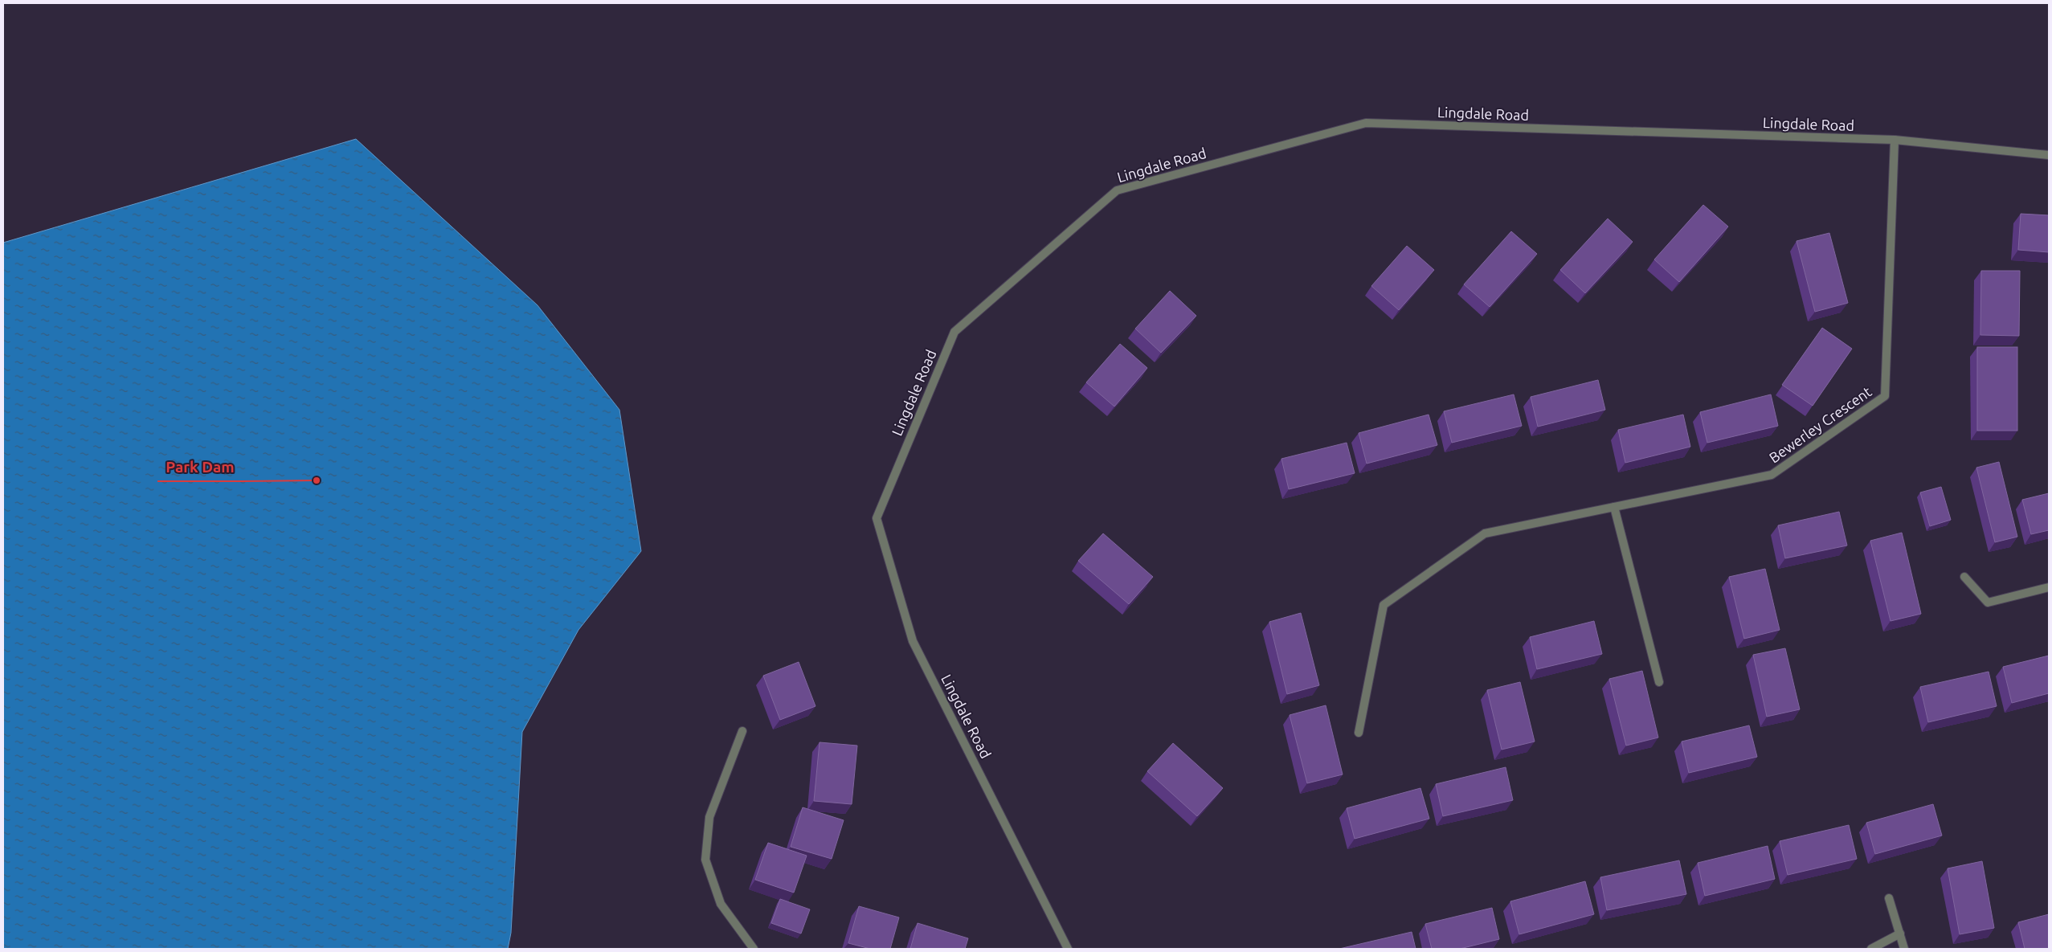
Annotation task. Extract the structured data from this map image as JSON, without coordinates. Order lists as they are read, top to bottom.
{
  "streets": {
    "street": ["Lingdale Road", "Bewerley Crescent"]
  },
  "crossings": [
    ["Lingdale Road", "Bewerley Crescent"]
  ],
  "places": ["Park Dam"]
}
